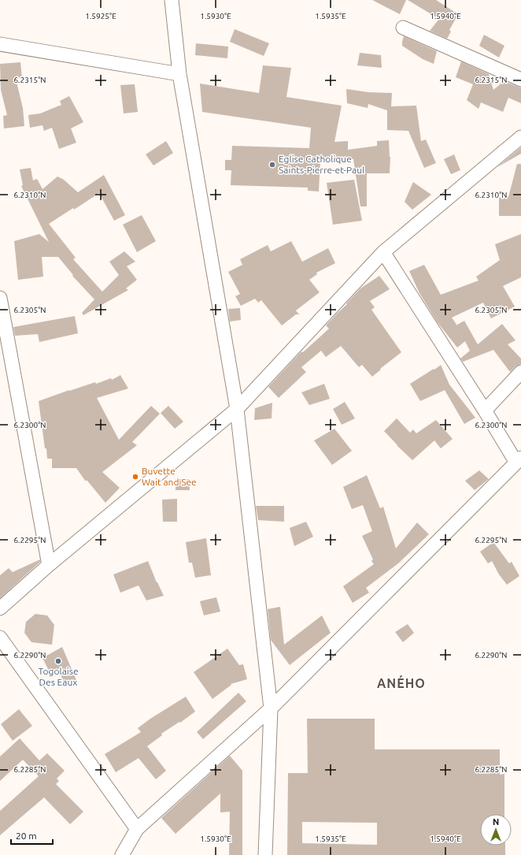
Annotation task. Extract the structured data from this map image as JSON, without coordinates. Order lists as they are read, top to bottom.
{
  "districts": ["ANÉHO"],
  "places": ["Eglise Catholique Saints-Pierre-et-Paul", "Buvette Wait and See", "Togolaise Des Eaux"],
  "scale_bar": "20 m",
  "north": "top",
  "coordinates": [
    "1.5925°E",
    "1.5930°E",
    "1.5935°E",
    "1.5940°E",
    "6.2315°N",
    "6.2310°N",
    "6.2305°N",
    "6.2300°N",
    "6.2295°N",
    "6.2290°N",
    "6.2285°N"
  ]
}
